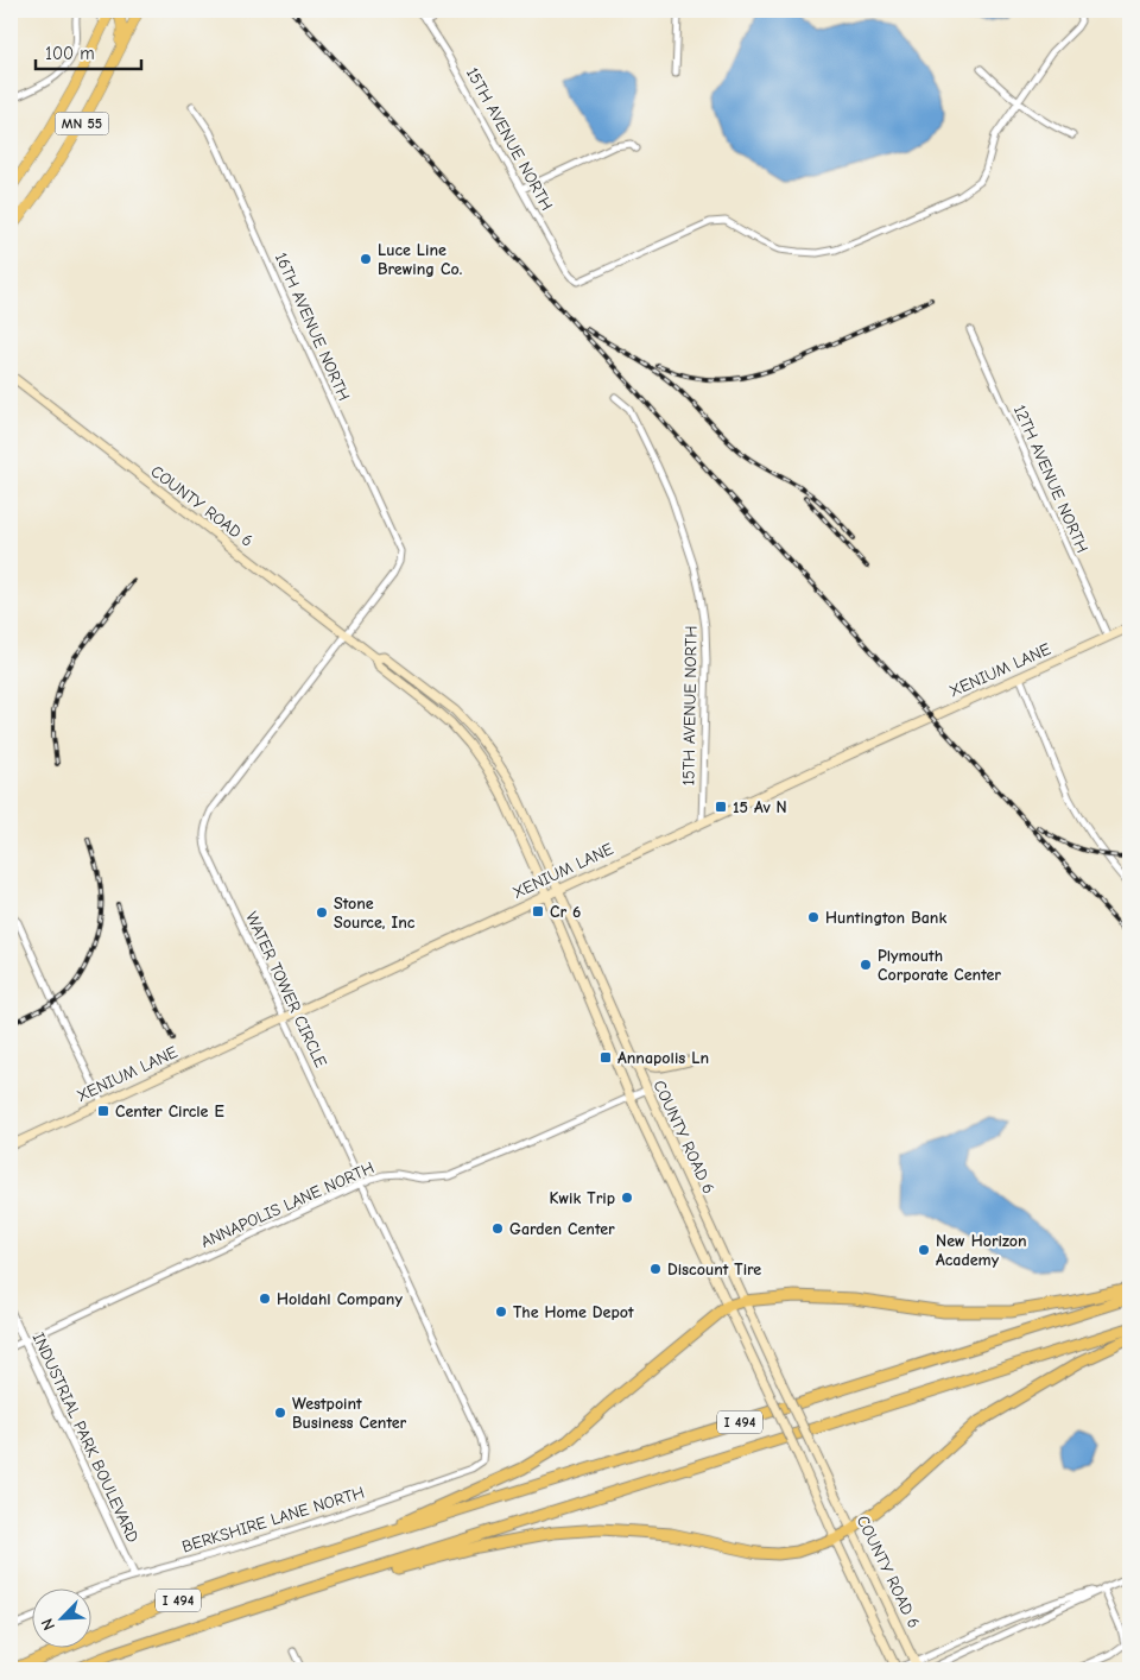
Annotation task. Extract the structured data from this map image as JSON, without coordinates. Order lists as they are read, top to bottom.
{
  "streets": {
    "highway": ["MN 55", "I 494"],
    "main road": ["COUNTY ROAD 6", "XENIUM LANE"],
    "street": [
      "15TH AVENUE NORTH",
      "16TH AVENUE NORTH",
      "12TH AVENUE NORTH",
      "WATER TOWER CIRCLE",
      "ANNAPOLIS LANE NORTH",
      "INDUSTRIAL PARK BOULEVARD",
      "BERKSHIRE LANE NORTH"
    ]
  },
  "crossings": [
    ["15TH AVENUE NORTH", "XENIUM LANE"],
    ["16TH AVENUE NORTH", "WATER TOWER CIRCLE"],
    ["12TH AVENUE NORTH", "XENIUM LANE"],
    ["COUNTY ROAD 6", "XENIUM LANE"],
    ["COUNTY ROAD 6", "WATER TOWER CIRCLE"],
    ["COUNTY ROAD 6", "ANNAPOLIS LANE NORTH"],
    ["XENIUM LANE", "WATER TOWER CIRCLE"],
    ["WATER TOWER CIRCLE", "ANNAPOLIS LANE NORTH"],
    ["WATER TOWER CIRCLE", "BERKSHIRE LANE NORTH"],
    ["ANNAPOLIS LANE NORTH", "INDUSTRIAL PARK BOULEVARD"],
    ["INDUSTRIAL PARK BOULEVARD", "BERKSHIRE LANE NORTH"]
  ],
  "places": {
    "other": [
      "Luce Line Brewing Co.",
      "Stone Source, Inc",
      "Huntington Bank",
      "Plymouth Corporate Center",
      "Kwik Trip",
      "Garden Center",
      "New Horizon Academy",
      "Discount Tire",
      "Holdahl Company",
      "The Home Depot",
      "Westpoint Business Center"
    ],
    "transit": [
      "15 Av N",
      "Cr 6",
      "Annapolis Ln",
      "Center Circle E"
    ]
  },
  "scale_bar": "100 m",
  "north": "bottom left"
}
